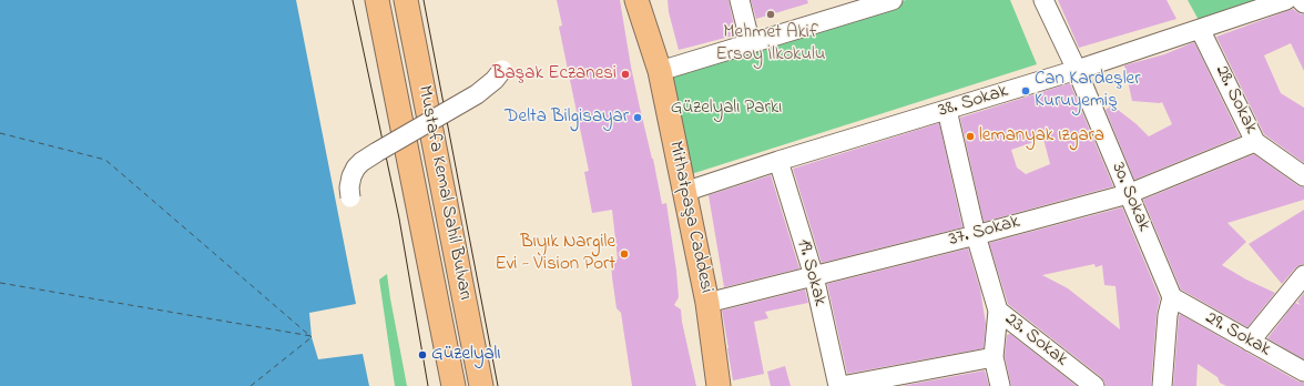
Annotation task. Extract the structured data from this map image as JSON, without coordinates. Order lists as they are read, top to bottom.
{
  "streets": {
    "main road": ["Mustafa Kemal Sahil Bulvarı", "Mithatpaşa Caddesi"],
    "street": [
      "28. Sokak",
      "38. Sokak",
      "30. Sokak",
      "37. Sokak",
      "19. Sokak",
      "29. Sokak",
      "23. Sokak"
    ]
  },
  "crossings": [
    ["28. Sokak", "38. Sokak"],
    ["28. Sokak", "37. Sokak"],
    ["38. Sokak", "30. Sokak"],
    ["38. Sokak", "Mithatpaşa Caddesi"],
    ["38. Sokak", "19. Sokak"],
    ["30. Sokak", "37. Sokak"],
    ["30. Sokak", "29. Sokak"],
    ["Mithatpaşa Caddesi", "37. Sokak"],
    ["37. Sokak", "19. Sokak"]
  ],
  "parks": ["Güzelyalı Parkı"],
  "places": [
    "Mehmet Akif Ersoy İlkokulu",
    "Başak Eczanesi",
    "Can Kardeşler Kuruyemiş",
    "Delta Bilgisayar",
    "lemanyak ızgara",
    "Bıyık Nargile Evi - Vision Port",
    "Güzelyalı"
  ]
}
